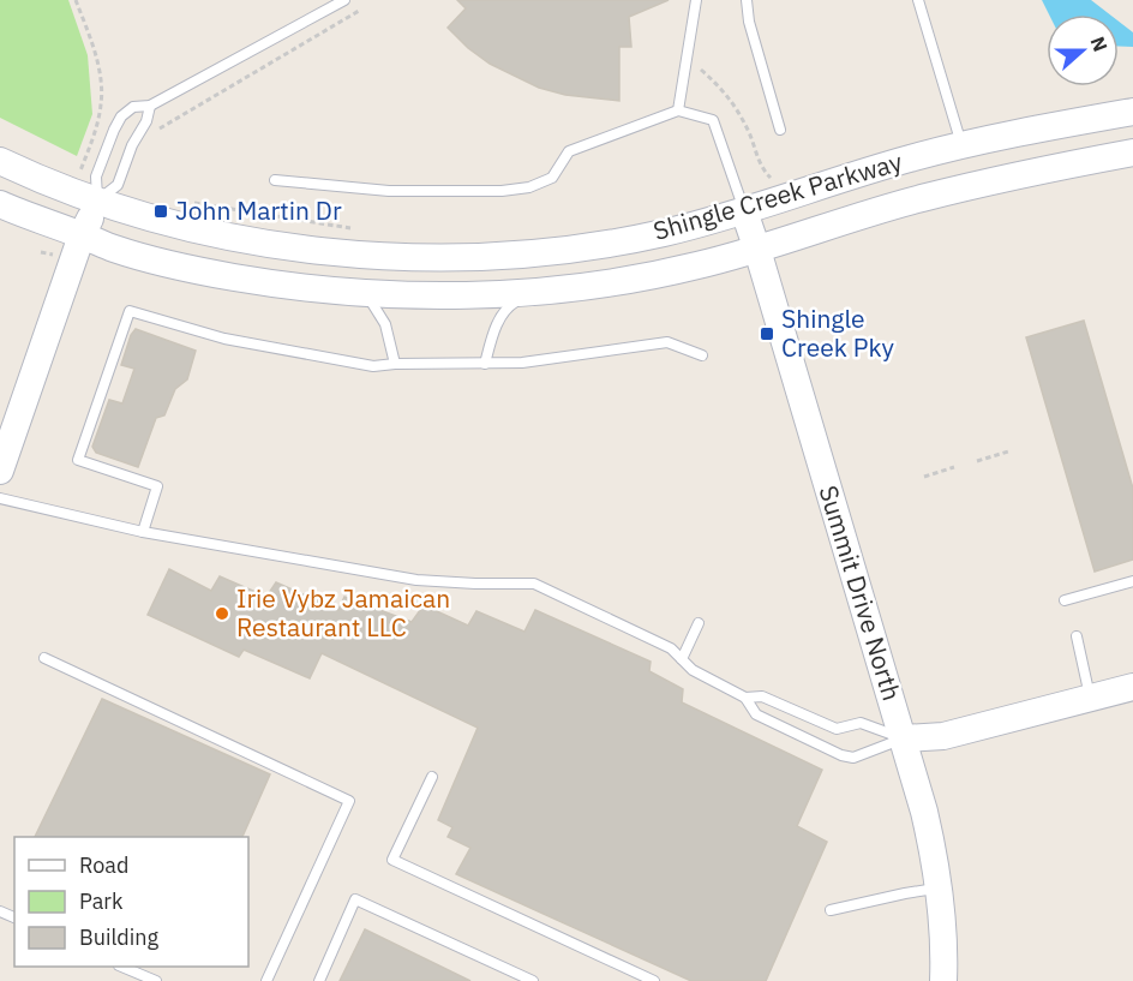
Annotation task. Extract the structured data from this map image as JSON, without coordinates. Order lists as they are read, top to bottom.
{
  "streets": {
    "street": ["Shingle Creek Parkway", "Summit Drive North"]
  },
  "crossings": [
    ["Shingle Creek Parkway", "Summit Drive North"]
  ],
  "places": {
    "transit": ["John Martin Dr", "Shingle Creek Pky"],
    "other": ["Irie Vybz Jamaican Restaurant LLC"]
  },
  "legend": ["Road", "Park", "Building"],
  "north": "right"
}
